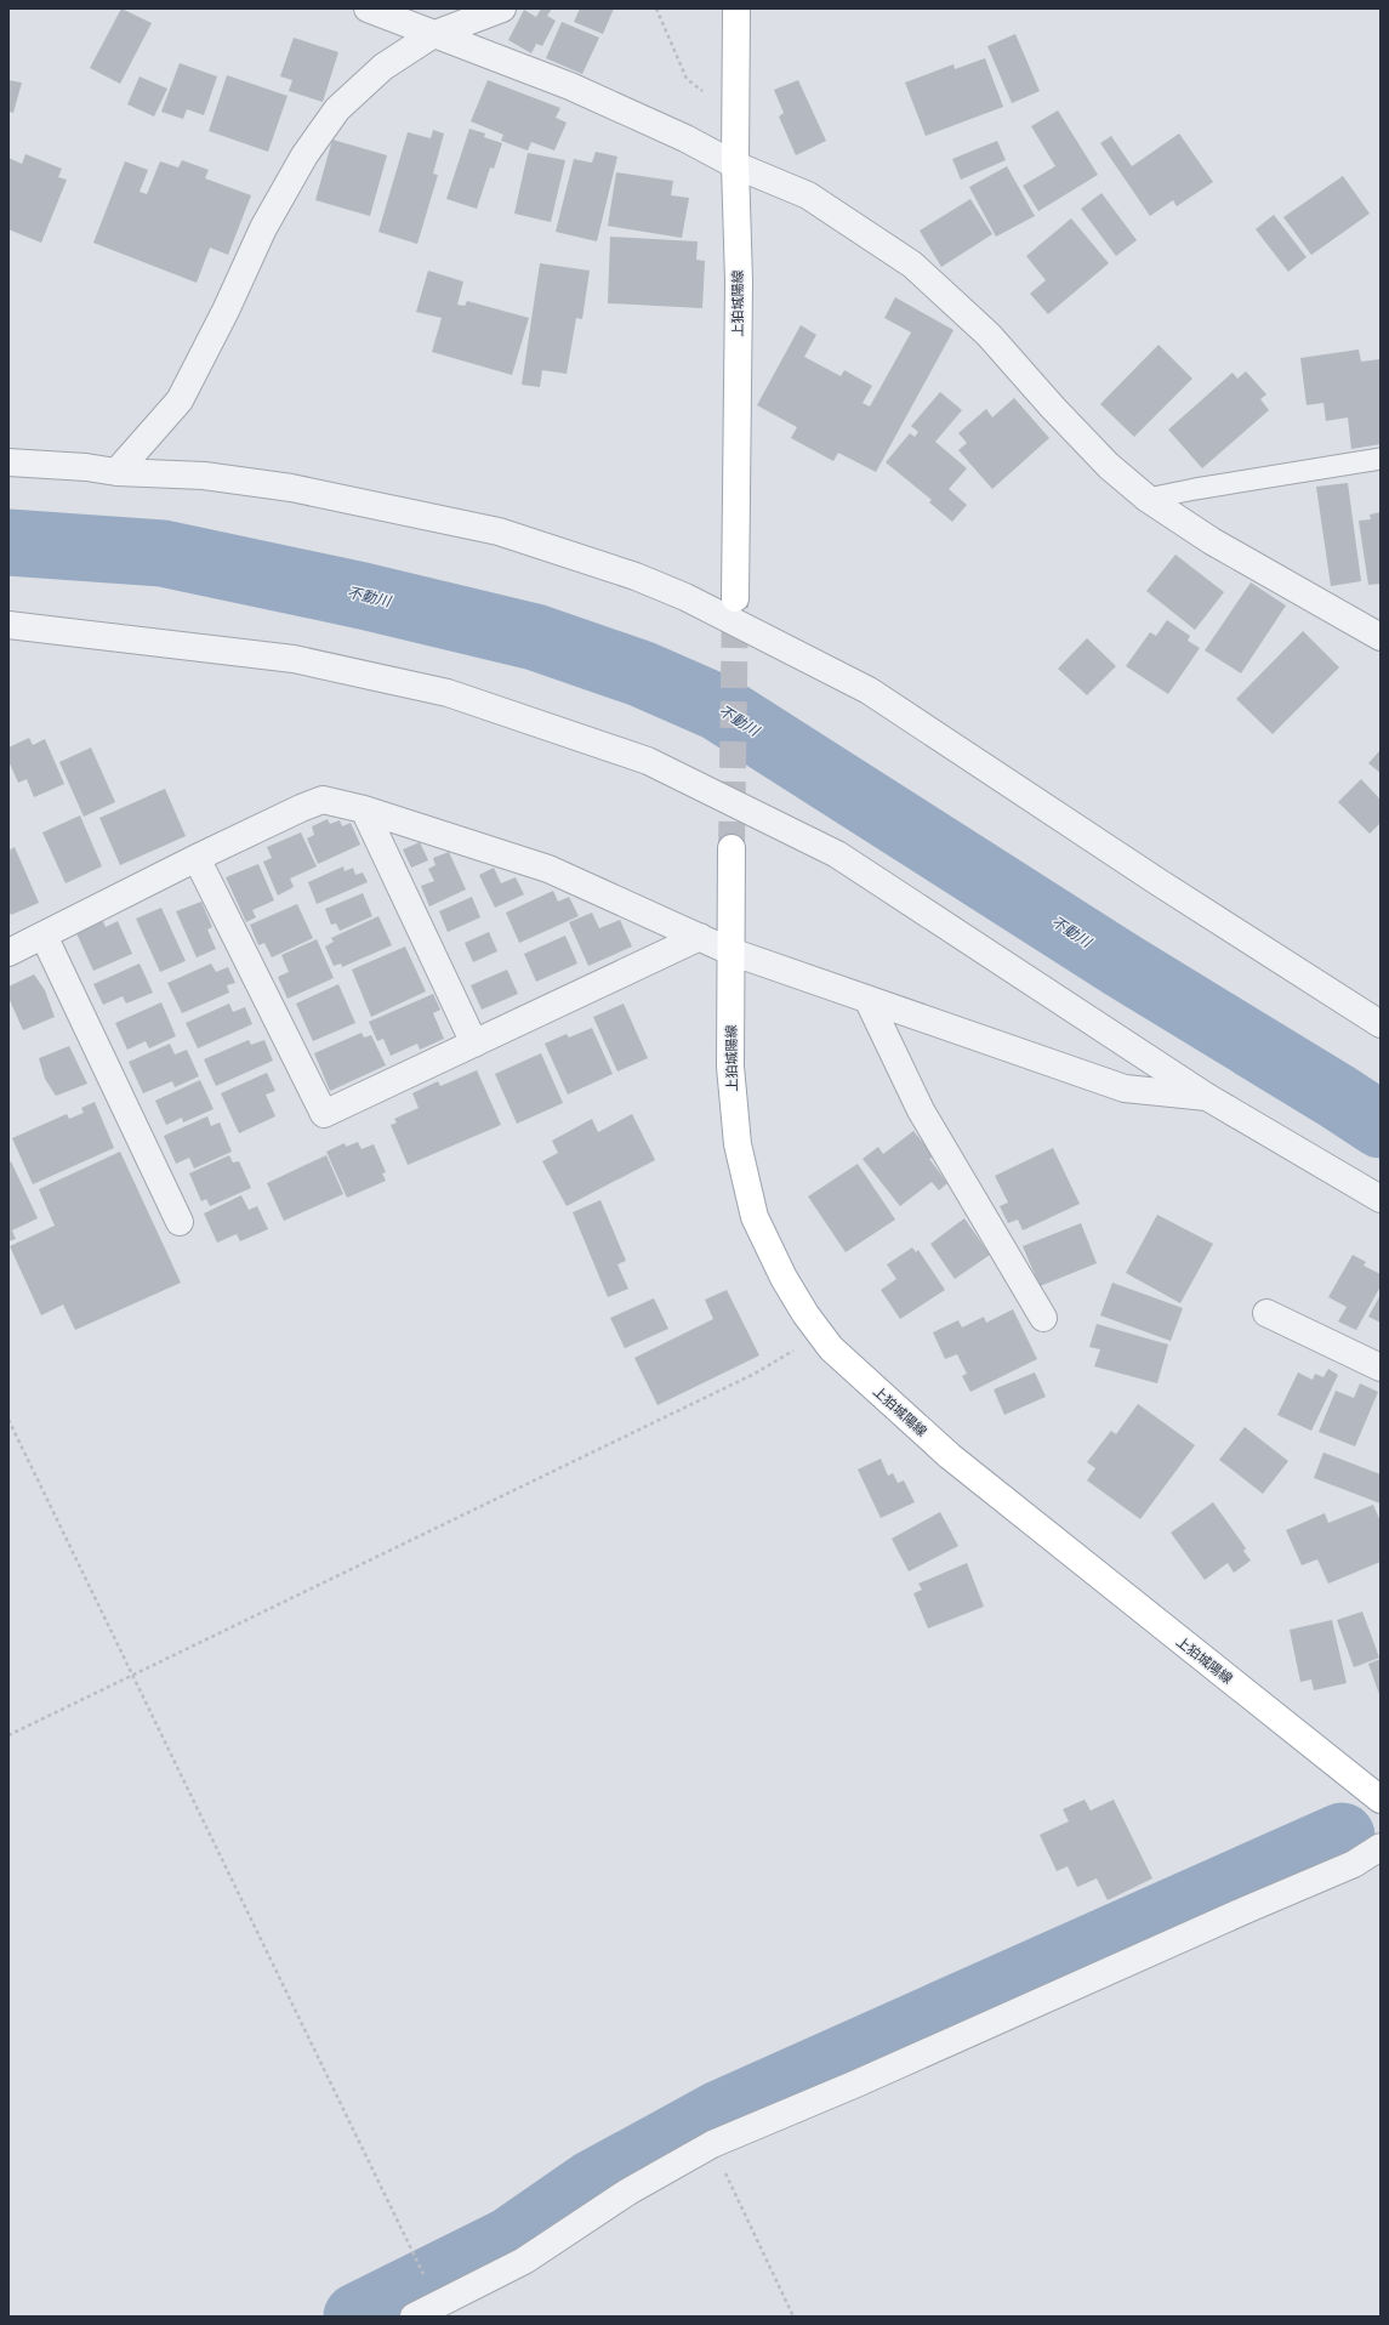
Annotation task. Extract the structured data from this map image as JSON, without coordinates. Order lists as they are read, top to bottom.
{
  "streets": {
    "main road": ["上狛城陽線"]
  },
  "water": ["不動川"]
}
